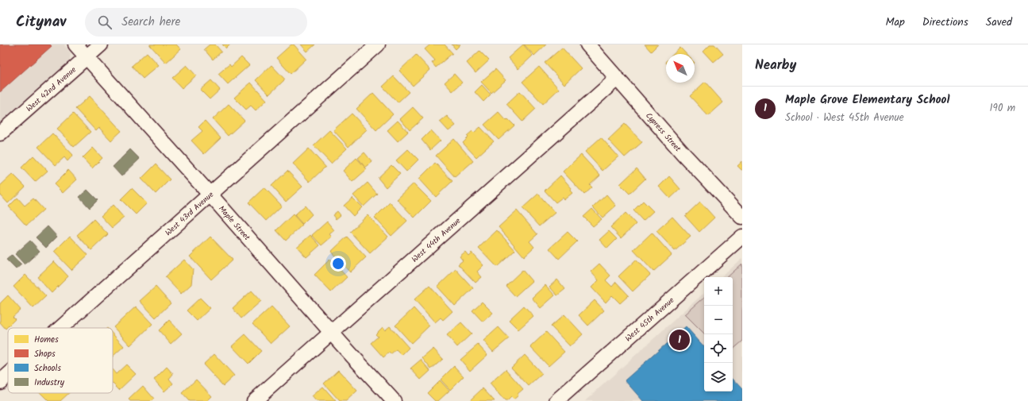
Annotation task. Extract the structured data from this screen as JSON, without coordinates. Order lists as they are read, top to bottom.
{
  "streets": {
    "street": [
      "West 42nd Avenue",
      "Cypress Street",
      "West 43rd Avenue",
      "Maple Street",
      "West 44th Avenue",
      "West 45th Avenue"
    ]
  },
  "crossings": [
    ["West 42nd Avenue", "Maple Street"],
    ["Cypress Street", "West 44th Avenue"],
    ["West 43rd Avenue", "Maple Street"],
    ["Maple Street", "West 44th Avenue"]
  ],
  "legend": [
    "Homes",
    "Shops",
    "Schools",
    "Industry"
  ],
  "north": "top left",
  "page": {
    "header": "Citynav",
    "search": "Search here",
    "nav": ["Map", "Directions", "Saved"],
    "heading": "Nearby",
    "list": [
      {
        "mark": "1",
        "name": "Maple Grove Elementary School",
        "note": "School · West 45th Avenue",
        "value": "190 m"
      }
    ],
    "map_buttons": ["+", "−"],
    "pins": "1"
  }
}
